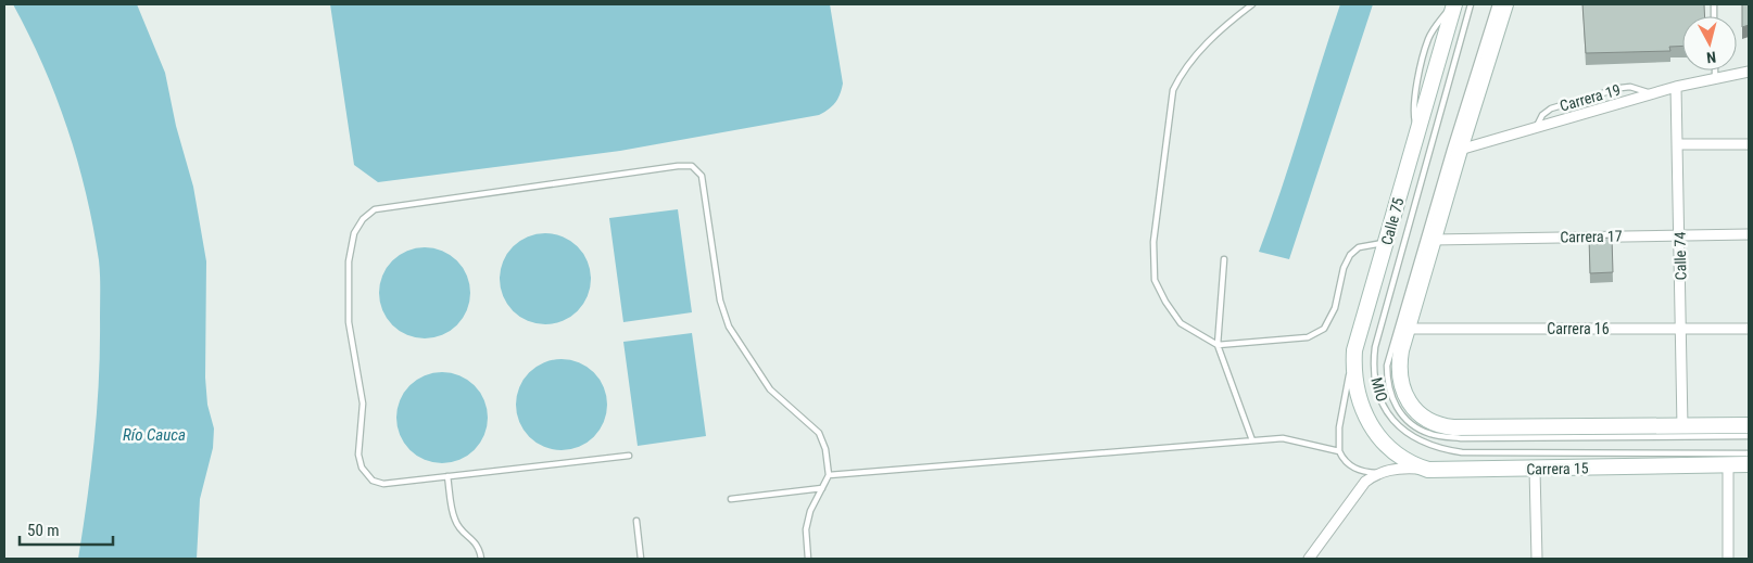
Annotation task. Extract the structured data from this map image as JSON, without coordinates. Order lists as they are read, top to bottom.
{
  "streets": {
    "main road": ["Calle 75", "Carrera 15"],
    "street": [
      "Carrera 19",
      "Carrera 17",
      "Calle 74",
      "Carrera 16"
    ],
    "lane": ["MIO"]
  },
  "crossings": [
    ["Carrera 19", "Calle 74"],
    ["Calle 75", "Carrera 15"],
    ["Carrera 17", "Calle 74"],
    ["Calle 74", "Carrera 16"]
  ],
  "water": ["Río Cauca"],
  "scale_bar": "50 m",
  "north": "bottom"
}
